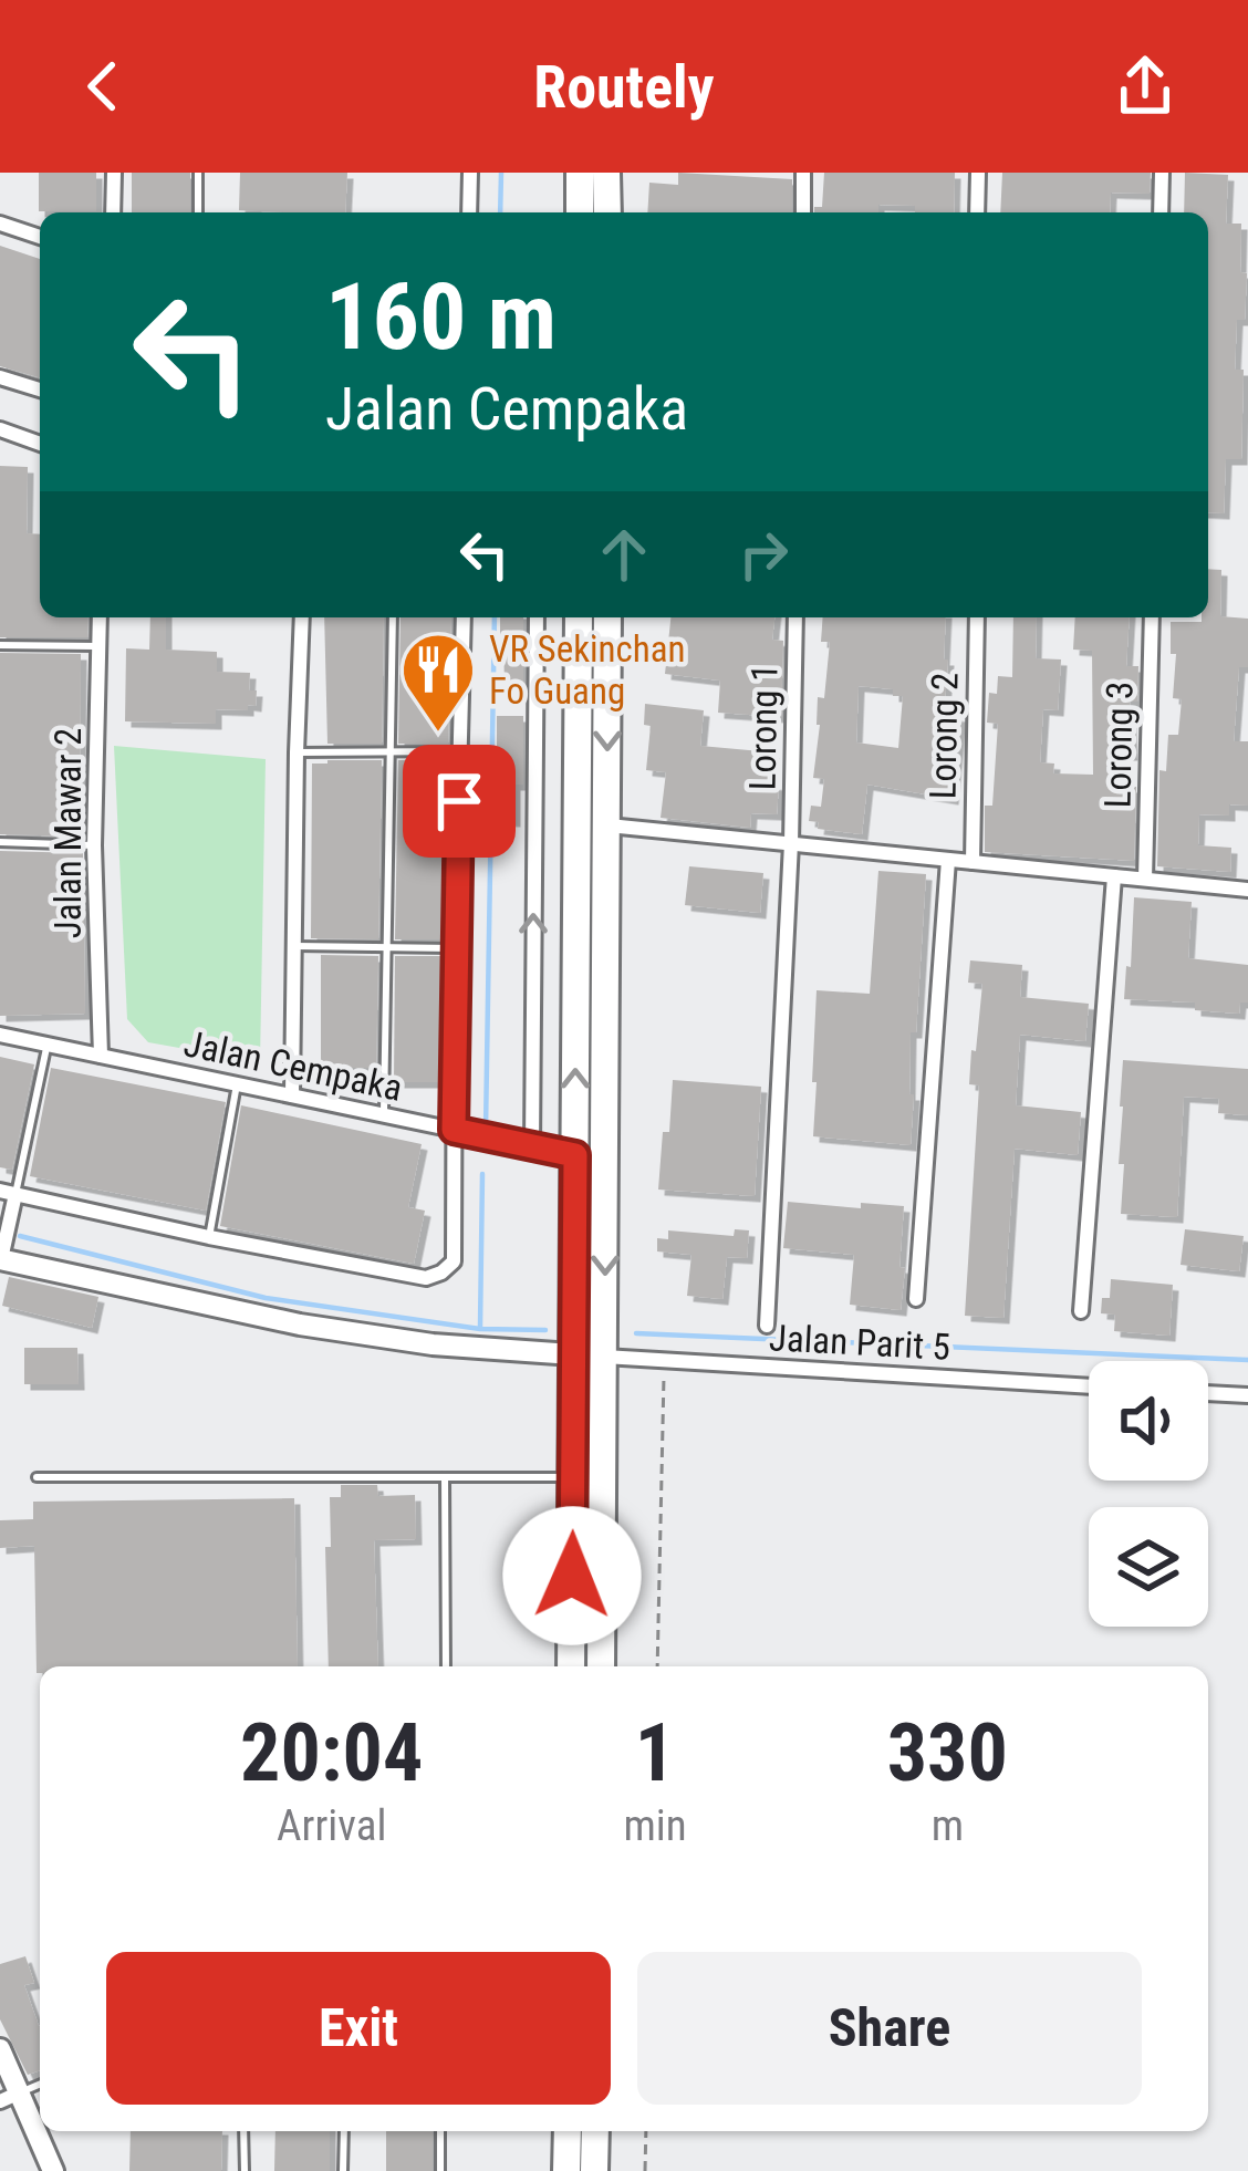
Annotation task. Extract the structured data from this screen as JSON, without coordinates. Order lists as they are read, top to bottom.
{
  "streets": {
    "street": [
      "Lorong 1",
      "Lorong 2",
      "Lorong 3",
      "Jalan Mawar 2",
      "Jalan Cempaka",
      "Jalan Parit 5"
    ]
  },
  "crossings": [
    ["Jalan Mawar 2", "Jalan Cempaka"]
  ],
  "places": {
    "restaurant": ["VR Sekinchan Fo Guang"]
  },
  "page": {
    "header": "Routely",
    "turn": ["160 m", "Jalan Cempaka"],
    "eta": [
      "20:04",
      "Arrival",
      "1",
      "min",
      "330",
      "m"
    ],
    "buttons": ["Exit", "Share"]
  }
}
